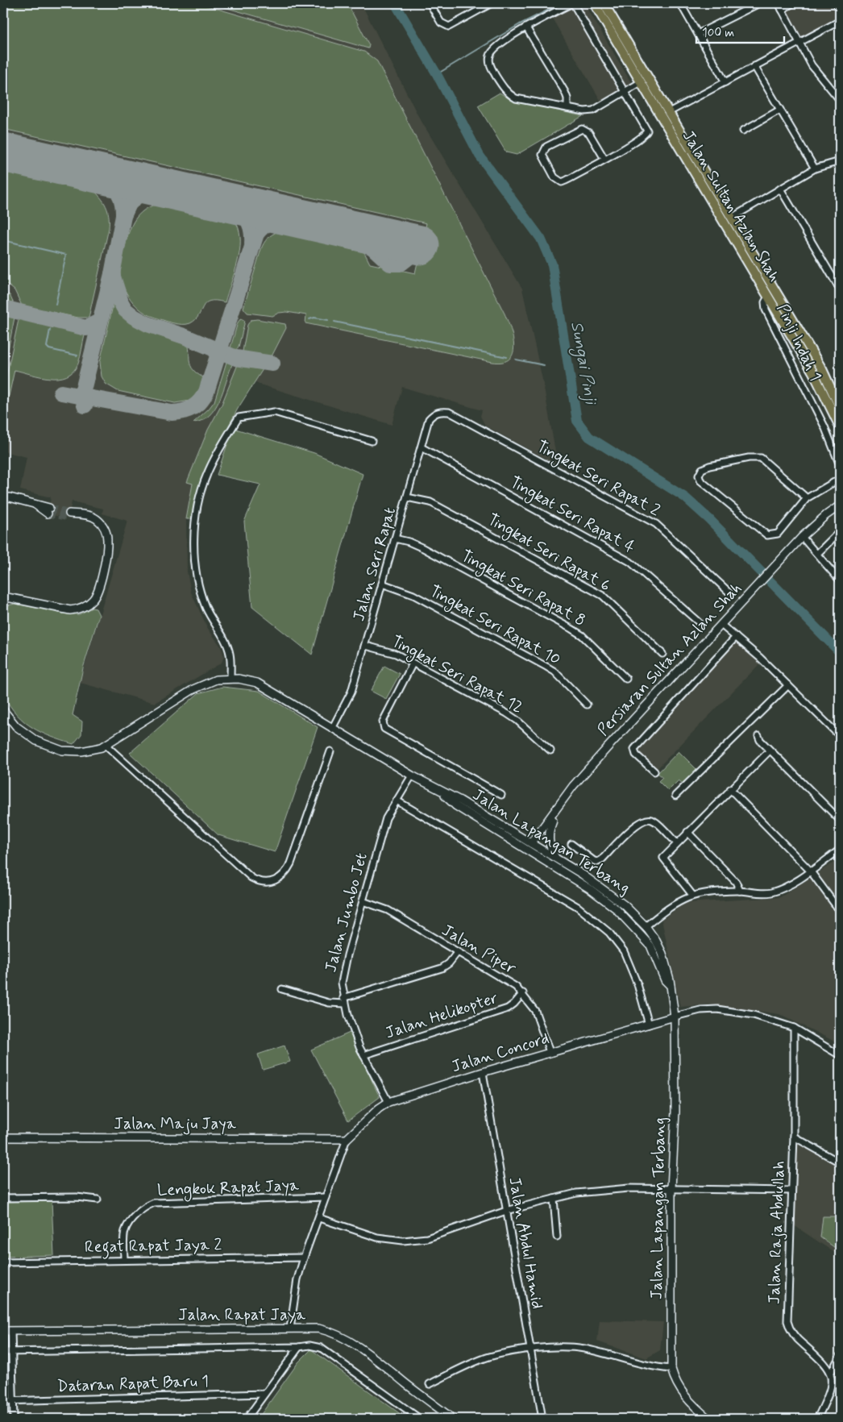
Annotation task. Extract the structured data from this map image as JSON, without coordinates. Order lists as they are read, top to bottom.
{
  "streets": {
    "main road": ["Jalan Sultan Azlan Shah"],
    "street": [
      "Pinji Indah 1",
      "Tingkat Seri Rapat 2",
      "Tingkat Seri Rapat 4",
      "Tingkat Seri Rapat 6",
      "Jalan Seri Rapat",
      "Tingkat Seri Rapat 8",
      "Tingkat Seri Rapat 10",
      "Persiaran Sultan Azlan Shah",
      "Tingkat Seri Rapat 12",
      "Jalan Lapangan Terbang",
      "Jalan Jumbo Jet",
      "Jalan Piper",
      "Jalan Helikopter",
      "Jalan Concord",
      "Jalan Maju Jaya",
      "Lengkok Rapat Jaya",
      "Jalan Raja Abdullah",
      "Jalan Abdul Hamid",
      "Regat Rapat Jaya 2",
      "Jalan Rapat Jaya",
      "Dataran Rapat Baru 1"
    ]
  },
  "crossings": [
    ["Jalan Sultan Azlan Shah", "Pinji Indah 1"],
    ["Tingkat Seri Rapat 2", "Jalan Seri Rapat"],
    ["Tingkat Seri Rapat 4", "Jalan Seri Rapat"],
    ["Tingkat Seri Rapat 6", "Jalan Seri Rapat"],
    ["Jalan Seri Rapat", "Tingkat Seri Rapat 8"],
    ["Jalan Seri Rapat", "Tingkat Seri Rapat 10"],
    ["Jalan Seri Rapat", "Tingkat Seri Rapat 12"],
    ["Jalan Seri Rapat", "Jalan Lapangan Terbang"],
    ["Persiaran Sultan Azlan Shah", "Jalan Lapangan Terbang"],
    ["Jalan Lapangan Terbang", "Jalan Jumbo Jet"],
    ["Jalan Lapangan Terbang", "Jalan Concord"],
    ["Jalan Jumbo Jet", "Jalan Piper"],
    ["Jalan Jumbo Jet", "Jalan Helikopter"],
    ["Jalan Jumbo Jet", "Jalan Concord"],
    ["Jalan Piper", "Jalan Helikopter"],
    ["Jalan Piper", "Jalan Concord"],
    ["Jalan Concord", "Jalan Maju Jaya"],
    ["Jalan Concord", "Jalan Abdul Hamid"],
    ["Lengkok Rapat Jaya", "Regat Rapat Jaya 2"]
  ],
  "water": ["Sungai Pinji"],
  "scale_bar": "100 m"
}
